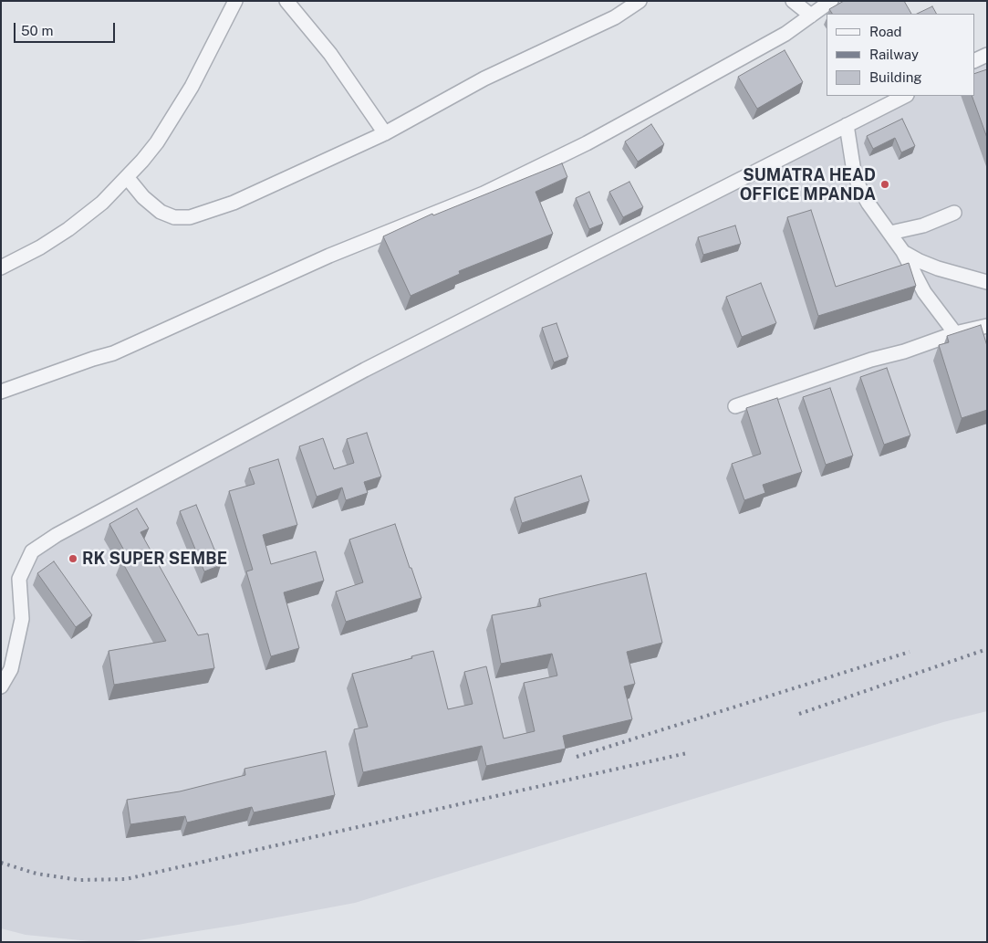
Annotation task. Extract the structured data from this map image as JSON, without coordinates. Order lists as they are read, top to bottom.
{
  "places": ["SUMATRA HEAD OFFICE MPANDA", "RK SUPER SEMBE"],
  "legend": ["Road", "Railway", "Building"],
  "scale_bar": "50 m"
}
